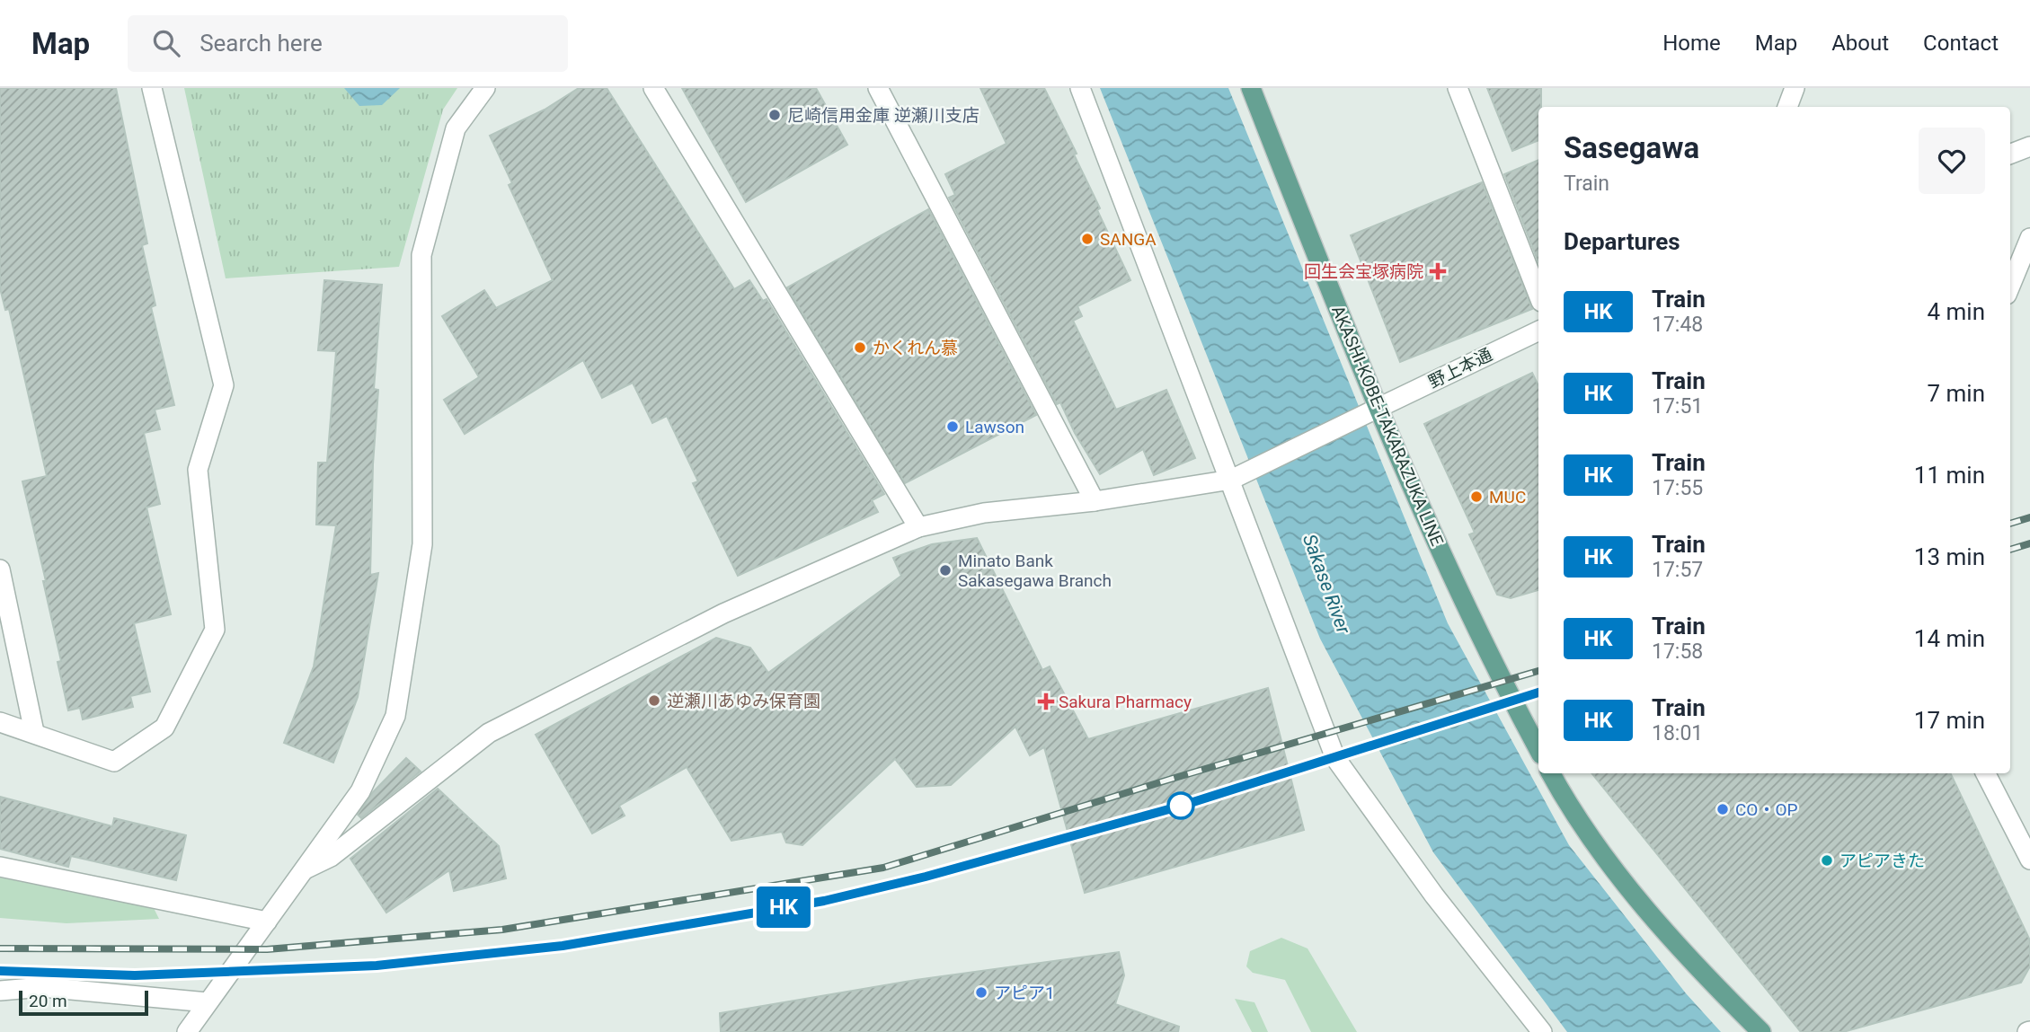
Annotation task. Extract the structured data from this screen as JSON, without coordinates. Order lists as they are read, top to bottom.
{
  "streets": {
    "main road": ["AKASHI-KOBE-TAKARAZUKA LINE"],
    "street": ["野上本通"]
  },
  "crossings": [
    ["野上本通", "AKASHI-KOBE-TAKARAZUKA LINE"]
  ],
  "water": ["Sakase River"],
  "places": {
    "other": [
      "尼崎信用金庫 逆瀬川支店",
      "SANGA",
      "かくれん慕",
      "Lawson",
      "MUC",
      "Minato Bank Sakasegawa Branch",
      "逆瀬川あゆみ保育園",
      "CO・OP",
      "アピアきた",
      "アピア1"
    ],
    "health": ["回生会宝塚病院", "Sakura Pharmacy"]
  },
  "scale_bar": "20 m",
  "page": {
    "header": "Map",
    "search": "Search here",
    "nav": [
      "Home",
      "Map",
      "About",
      "Contact"
    ],
    "on_map": "HK",
    "heading": [
      ["Sasegawa", "Train"],
      "Departures"
    ],
    "list": [
      {
        "mark": "HK",
        "name": "Train",
        "note": "17:48",
        "value": "4 min"
      },
      {
        "mark": "HK",
        "name": "Train",
        "note": "17:51",
        "value": "7 min"
      },
      {
        "mark": "HK",
        "name": "Train",
        "note": "17:55",
        "value": "11 min"
      },
      {
        "mark": "HK",
        "name": "Train",
        "note": "17:57",
        "value": "13 min"
      },
      {
        "mark": "HK",
        "name": "Train",
        "note": "17:58",
        "value": "14 min"
      },
      {
        "mark": "HK",
        "name": "Train",
        "note": "18:01",
        "value": "17 min"
      }
    ],
    "scale": "20 m"
  }
}
